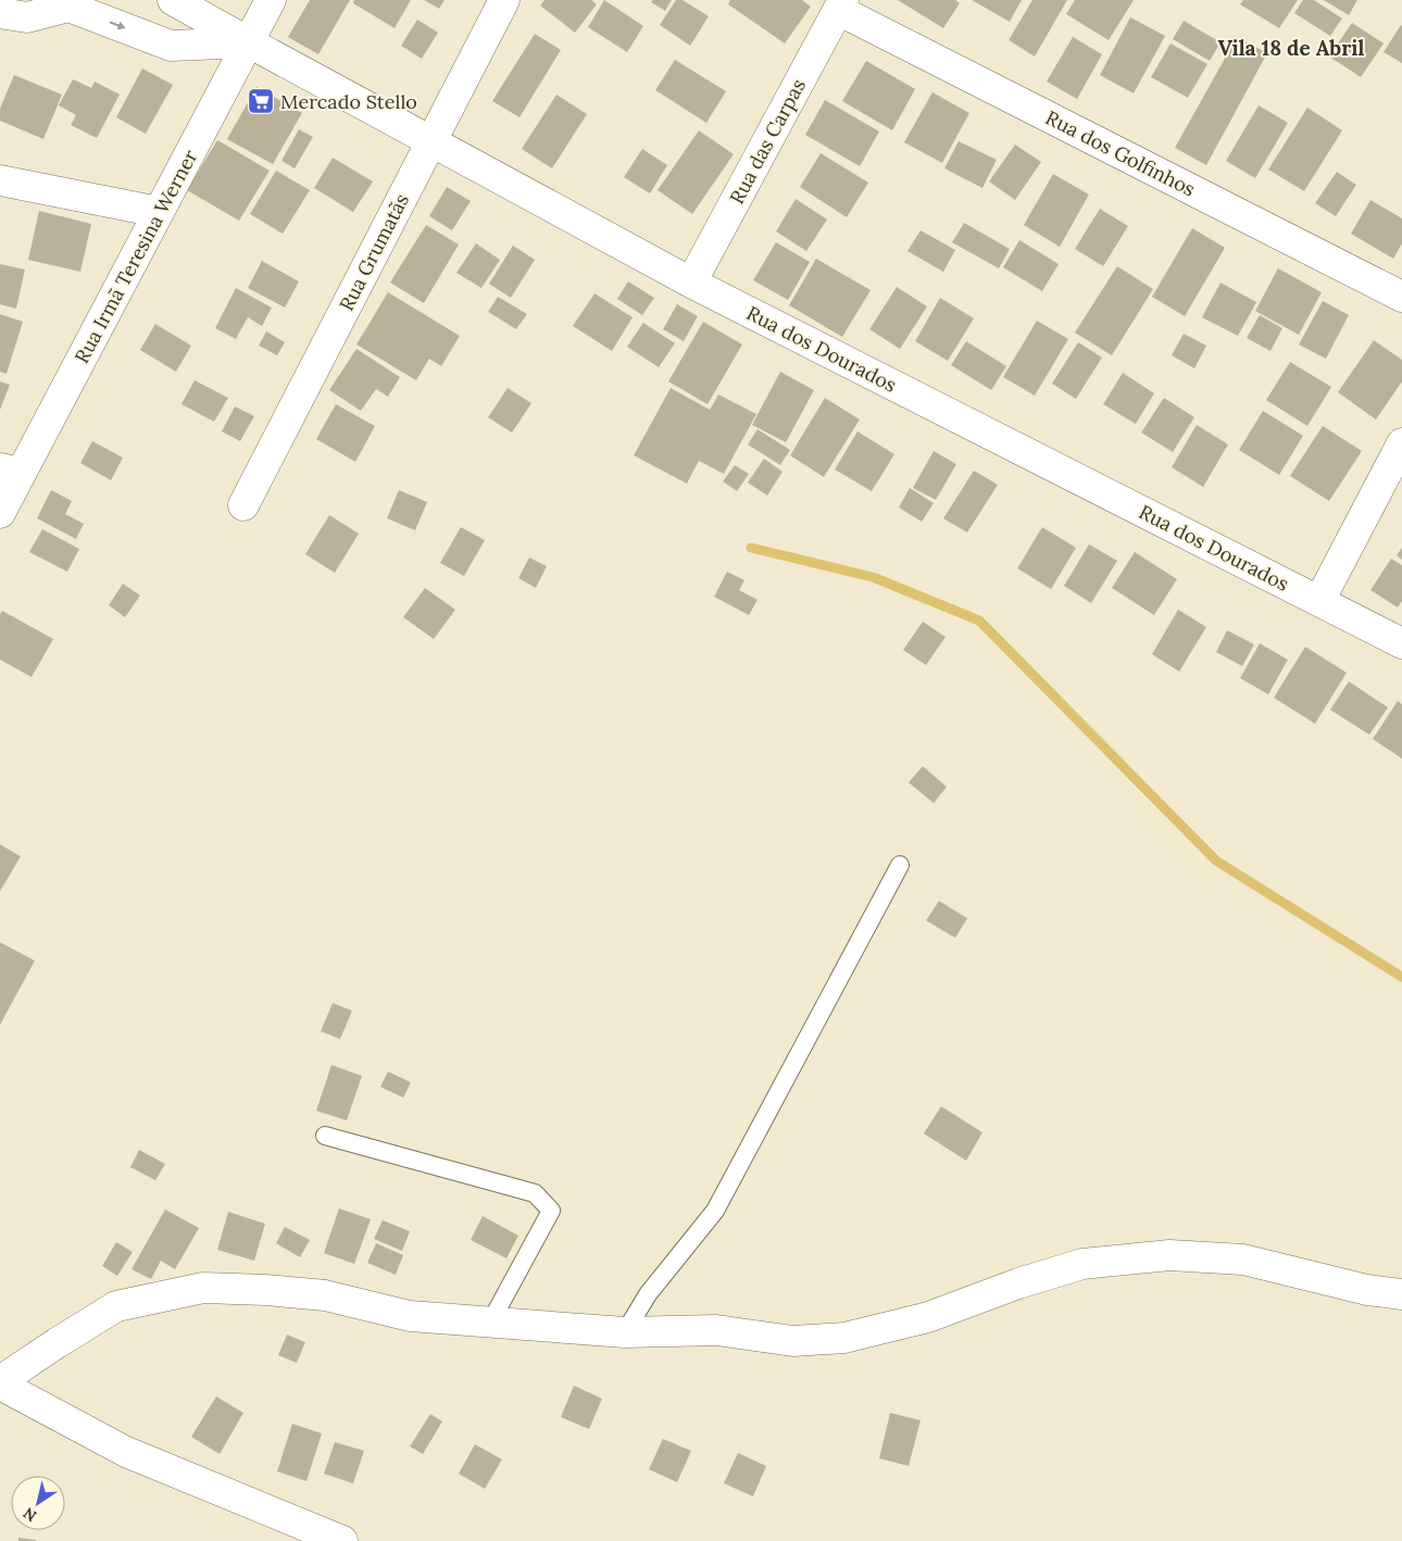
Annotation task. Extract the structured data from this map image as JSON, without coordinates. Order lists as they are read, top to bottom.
{
  "streets": {
    "street": [
      "Rua das Carpas",
      "Rua dos Golfinhos",
      "Rua Grumatãs",
      "Rua Irmã Teresina Werner",
      "Rua dos Dourados"
    ]
  },
  "crossings": [
    ["Rua das Carpas", "Rua dos Golfinhos"],
    ["Rua das Carpas", "Rua dos Dourados"],
    ["Rua Grumatãs", "Rua dos Dourados"],
    ["Rua Irmã Teresina Werner", "Rua dos Dourados"]
  ],
  "districts": ["Vila 18 de Abril"],
  "places": {
    "supermarket": ["Mercado Stello"]
  },
  "north": "bottom left"
}
